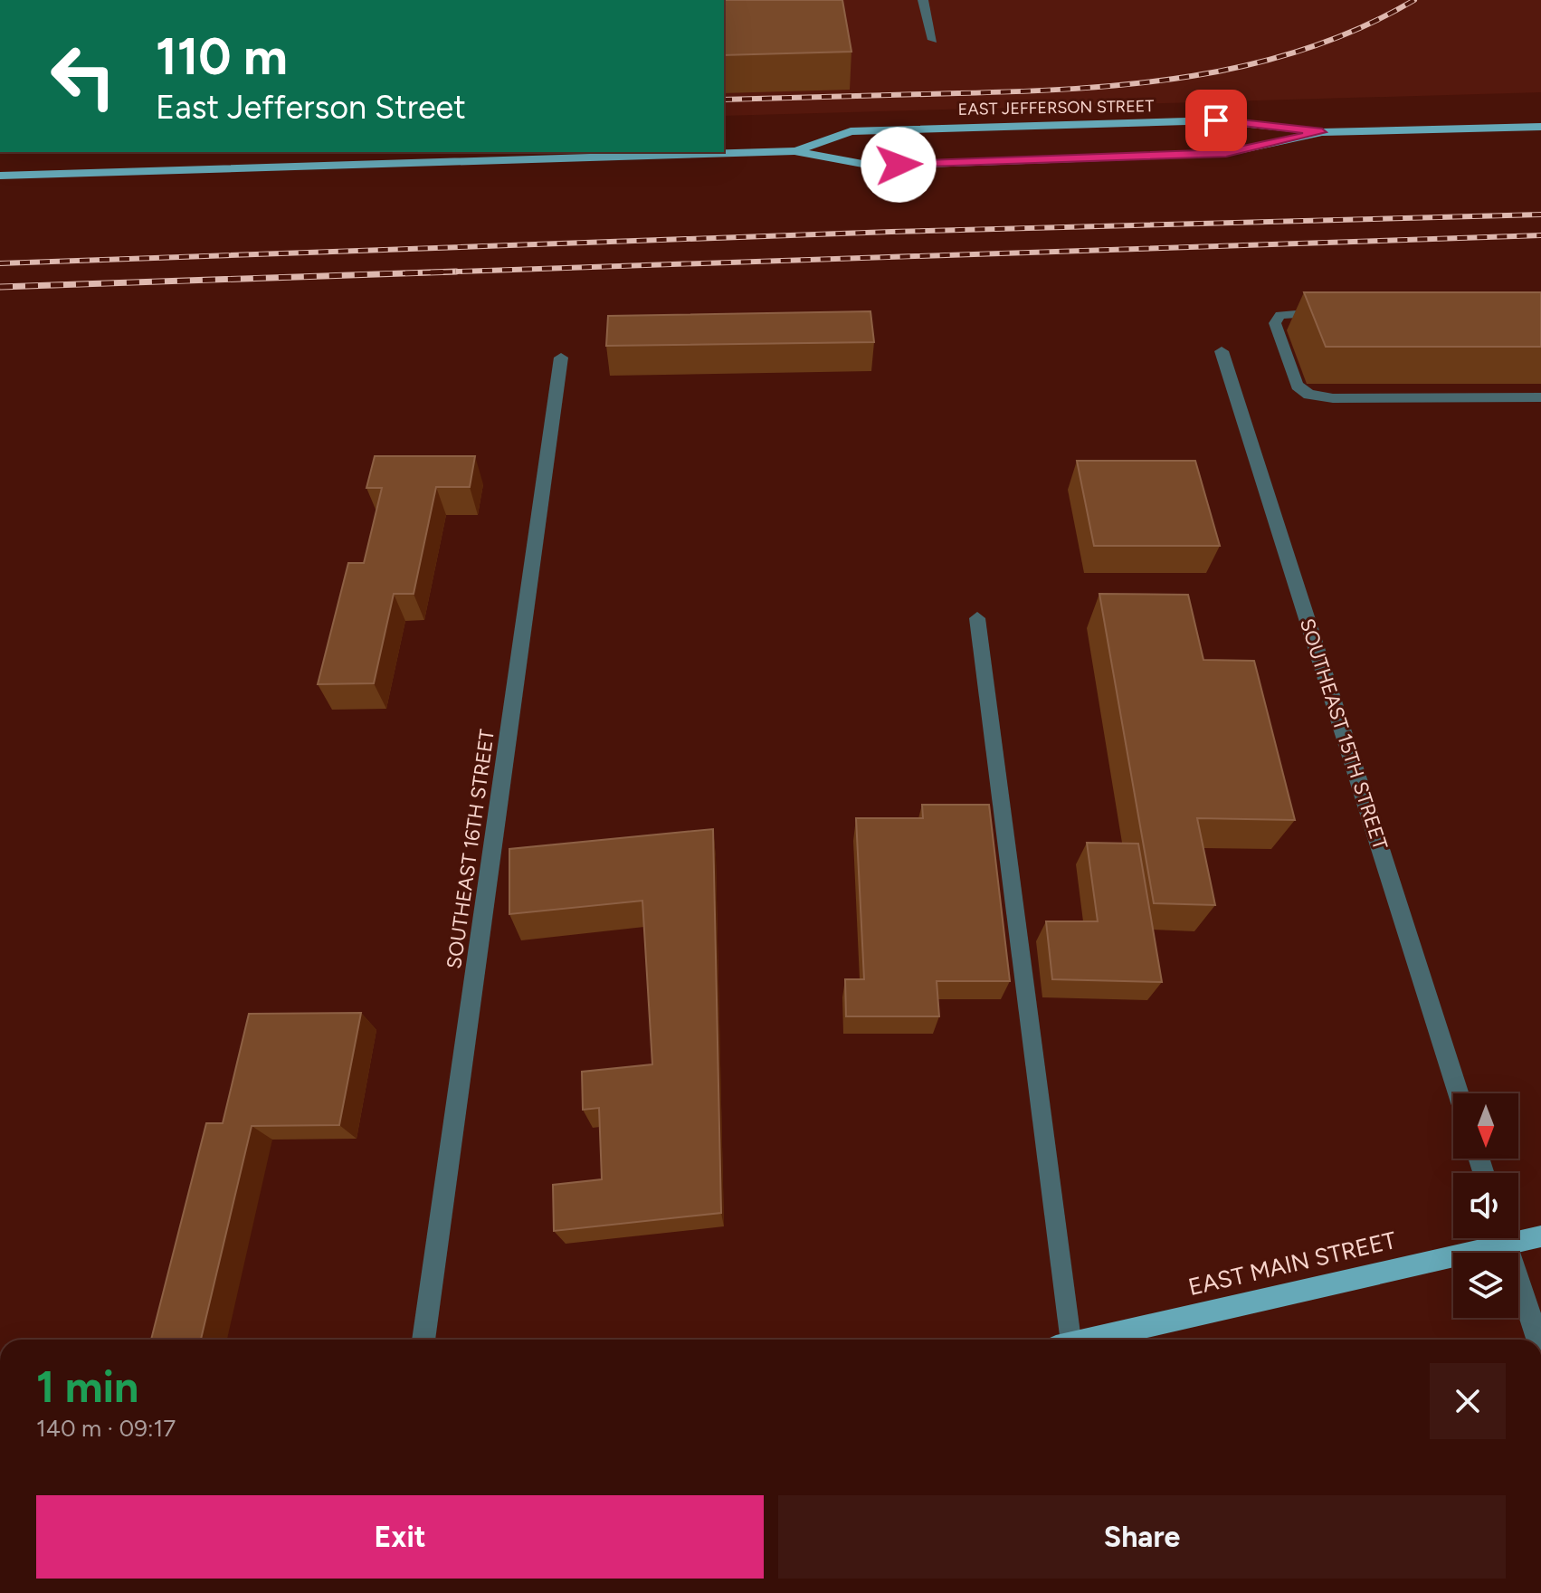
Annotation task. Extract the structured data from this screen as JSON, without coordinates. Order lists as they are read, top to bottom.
{
  "streets": {
    "main road": ["EAST JEFFERSON STREET", "EAST MAIN STREET"],
    "street": ["SOUTHEAST 15TH STREET", "SOUTHEAST 16TH STREET"]
  },
  "north": "bottom",
  "page": {
    "turn": ["110 m", "East Jefferson Street"],
    "heading": ["1 min", "140 m · 09:17"],
    "buttons": ["Exit", "Share"]
  }
}
